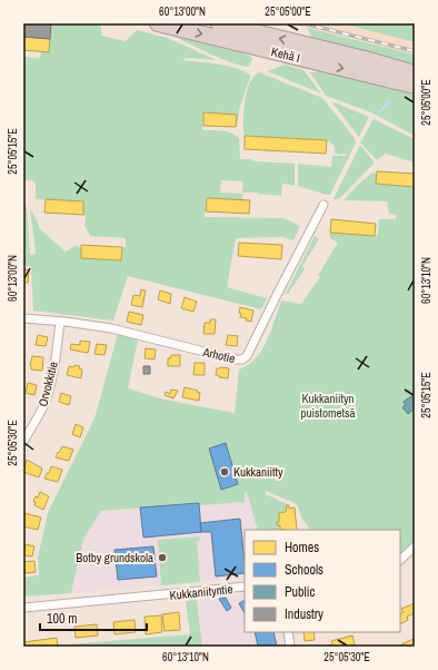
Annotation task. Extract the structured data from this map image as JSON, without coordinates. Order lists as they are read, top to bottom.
{
  "streets": {
    "highway": ["Kehä I"],
    "street": ["Arhotie", "Orvokkitie", "Kukkaniityntie"]
  },
  "crossings": [
    ["Arhotie", "Orvokkitie"]
  ],
  "parks": ["Kukkaniityn puistometsä"],
  "places": ["Kukkaniitty", "Botby grundskola"],
  "legend": [
    "Homes",
    "Schools",
    "Public",
    "Industry"
  ],
  "scale_bar": "100 m",
  "coordinates": [
    "60°13'00\"N",
    "25°05'00\"E",
    "25°05'15\"E",
    "60°13'10\"N",
    "25°05'30\"E"
  ]
}
